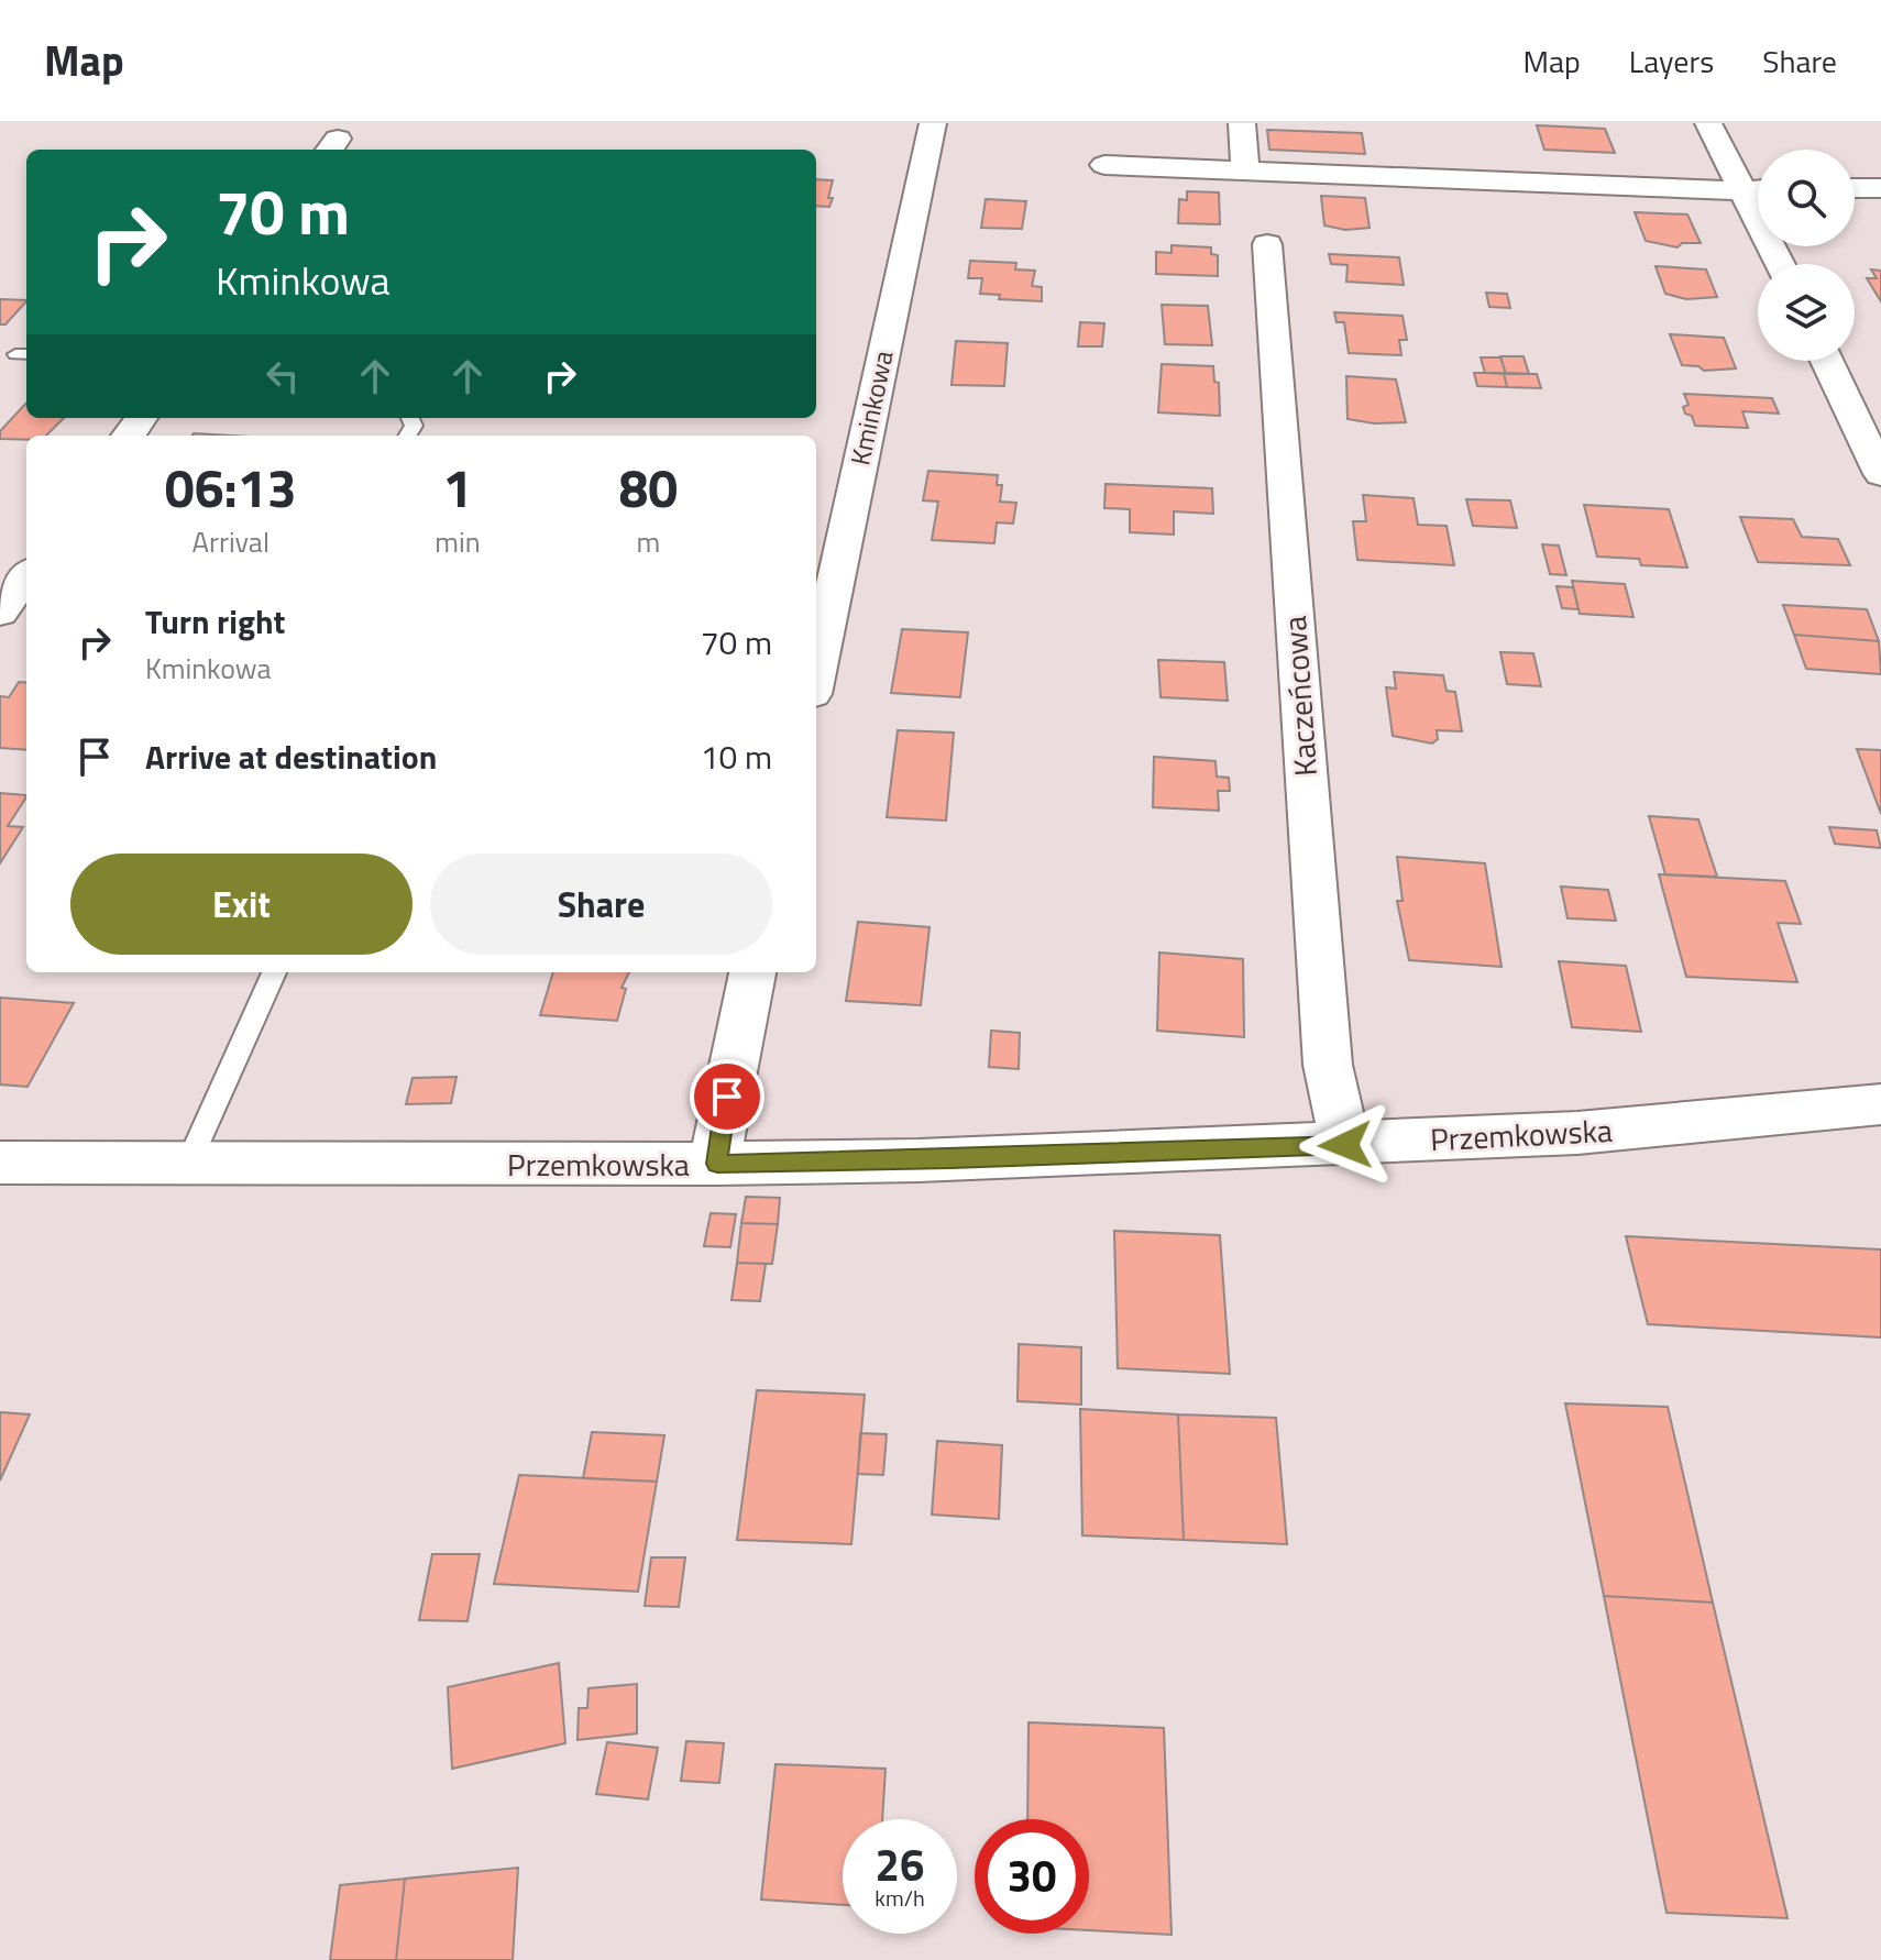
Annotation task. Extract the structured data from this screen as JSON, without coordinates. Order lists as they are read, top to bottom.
{
  "streets": {
    "street": ["Kminkowa", "Kaczeńcowa", "Przemkowska"]
  },
  "crossings": [
    ["Kaczeńcowa", "Przemkowska"]
  ],
  "page": {
    "header": "Map",
    "nav": ["Map", "Layers", "Share"],
    "turn": ["70 m", "Kminkowa"],
    "eta": [
      "06:13",
      "Arrival",
      "1",
      "min",
      "80",
      "m"
    ],
    "list": [
      {
        "name": "Turn right",
        "note": "Kminkowa",
        "value": "70 m"
      },
      {
        "name": "Arrive at destination",
        "value": "10 m"
      }
    ],
    "buttons": ["Exit", "Share"],
    "speed": "26 km/h",
    "limit": "30"
  }
}
